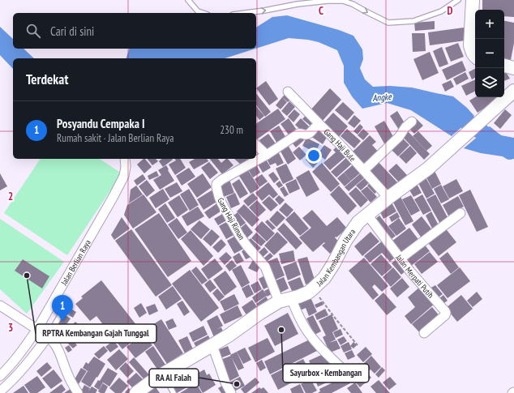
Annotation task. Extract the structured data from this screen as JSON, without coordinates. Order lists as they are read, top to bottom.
{
  "streets": {
    "street": [
      "Gang Haji Bule",
      "Gang Haji Riman",
      "Jalan Kembangan Utara",
      "Jalan Berlian Raya",
      "Jalan Merpati Putih"
    ]
  },
  "crossings": [
    ["Gang Haji Bule", "Gang Haji Riman"],
    ["Gang Haji Bule", "Jalan Kembangan Utara"],
    ["Gang Haji Riman", "Jalan Kembangan Utara"],
    ["Jalan Kembangan Utara", "Jalan Merpati Putih"]
  ],
  "water": ["Angke"],
  "places": ["RPTRA Kembangan Gajah Tunggal", "Sayurbox - Kembangan", "RA Al Falah"],
  "page": {
    "map_buttons": ["+", "−"],
    "search": "Cari di sini",
    "heading": "Terdekat",
    "list": [
      {
        "mark": "1",
        "name": "Posyandu Cempaka I",
        "note": "Rumah sakit · Jalan Berlian Raya",
        "value": "230 m"
      }
    ],
    "pins": "1"
  },
  "grid": {
    "columns": ["C", "D"],
    "rows": ["2", "3"]
  }
}
